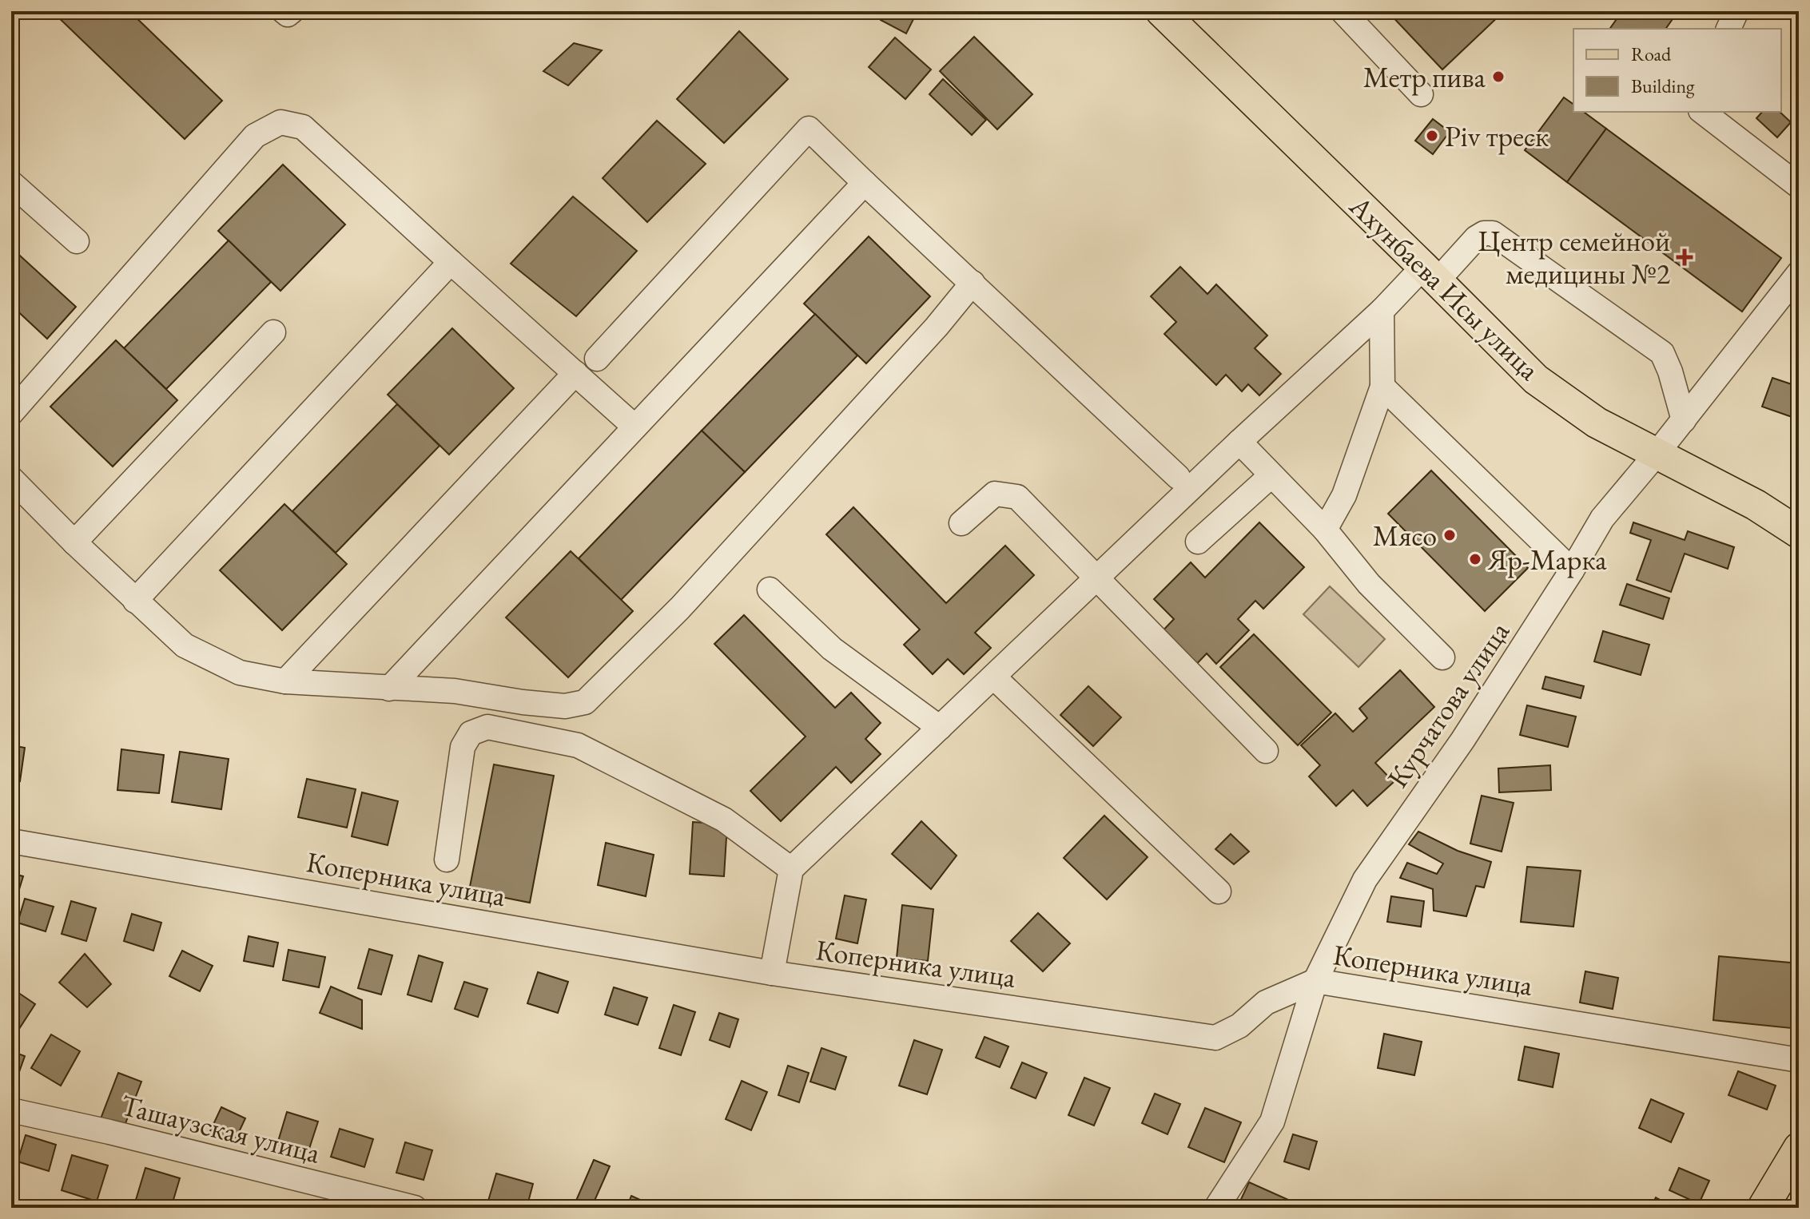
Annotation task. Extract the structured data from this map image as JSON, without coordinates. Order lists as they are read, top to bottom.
{
  "streets": {
    "main road": ["Ахунбаева Исы улица"],
    "street": ["Курчатова улица", "Коперника улица", "Ташаузская улица"]
  },
  "crossings": [
    ["Ахунбаева Исы улица", "Курчатова улица"],
    ["Курчатова улица", "Коперника улица"]
  ],
  "places": {
    "other": [
      "Метр пива",
      "Piv треск",
      "Мясо",
      "Яр-Марка"
    ],
    "health": ["Центр семейной медицины №2"]
  },
  "legend": ["Road", "Building"]
}
